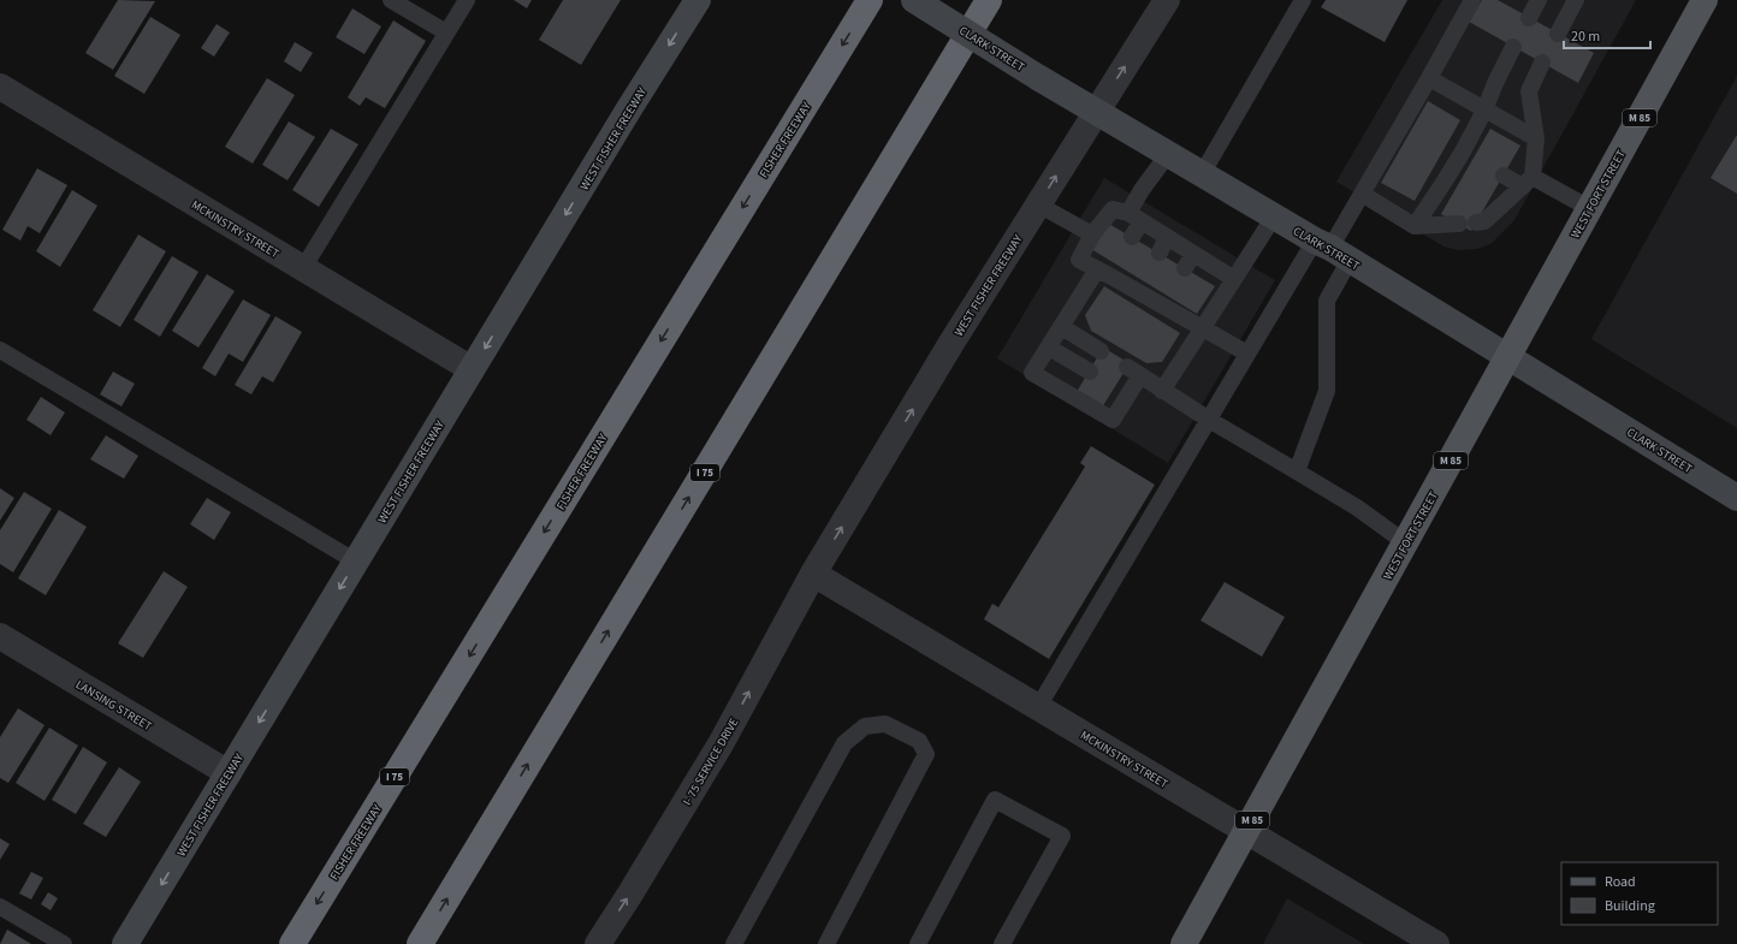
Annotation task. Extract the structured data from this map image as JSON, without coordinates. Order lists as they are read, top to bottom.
{
  "streets": {
    "highway": ["FISHER FREEWAY", "I 75"],
    "main road": [
      "CLARK STREET",
      "M 85",
      "WEST FISHER FREEWAY",
      "WEST FORT STREET"
    ],
    "street": ["MCKINSTRY STREET", "LANSING STREET", "I- 75 SERVICE DRIVE"]
  },
  "crossings": [
    ["CLARK STREET", "WEST FISHER FREEWAY"],
    ["CLARK STREET", "WEST FORT STREET"],
    ["WEST FISHER FREEWAY", "MCKINSTRY STREET"],
    ["WEST FISHER FREEWAY", "LANSING STREET"],
    ["WEST FISHER FREEWAY", "I- 75 SERVICE DRIVE"],
    ["WEST FORT STREET", "MCKINSTRY STREET"],
    ["MCKINSTRY STREET", "I- 75 SERVICE DRIVE"]
  ],
  "one_way": ["I- 75 SERVICE DRIVE"],
  "legend": ["Road", "Building"],
  "scale_bar": "20 m"
}
